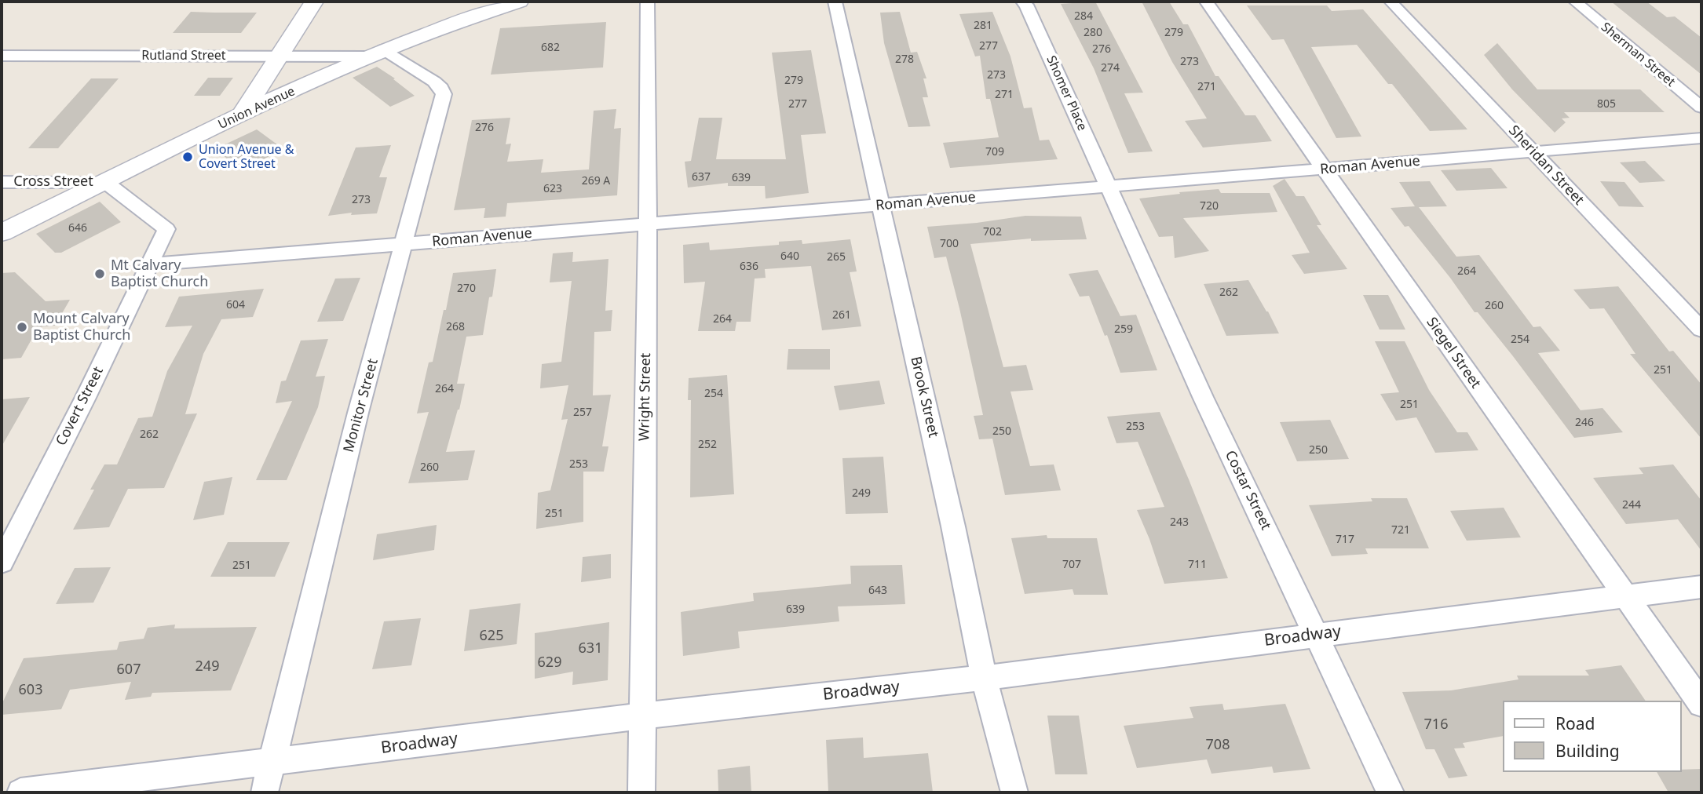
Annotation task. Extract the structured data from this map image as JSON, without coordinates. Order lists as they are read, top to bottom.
{
  "streets": {
    "main road": ["Union Avenue"],
    "street": [
      "Sherman Street",
      "Rutland Street",
      "Shomer Place",
      "Roman Avenue",
      "Sheridan Street",
      "Cross Street",
      "Siegel Street",
      "Wright Street",
      "Brook Street",
      "Monitor Street",
      "Covert Street",
      "Costar Street",
      "Broadway"
    ]
  },
  "crossings": [
    ["Rutland Street", "Union Avenue"],
    ["Rutland Street", "Monitor Street"],
    ["Shomer Place", "Roman Avenue"],
    ["Shomer Place", "Costar Street"],
    ["Union Avenue", "Cross Street"],
    ["Union Avenue", "Monitor Street"],
    ["Union Avenue", "Covert Street"],
    ["Roman Avenue", "Sheridan Street"],
    ["Roman Avenue", "Siegel Street"],
    ["Roman Avenue", "Wright Street"],
    ["Roman Avenue", "Brook Street"],
    ["Roman Avenue", "Monitor Street"],
    ["Roman Avenue", "Covert Street"],
    ["Roman Avenue", "Costar Street"],
    ["Cross Street", "Covert Street"],
    ["Siegel Street", "Broadway"],
    ["Wright Street", "Broadway"],
    ["Brook Street", "Broadway"],
    ["Monitor Street", "Broadway"],
    ["Costar Street", "Broadway"]
  ],
  "places": ["Union Avenue & Covert Street", "Mt Calvary Baptist Church", "Mount Calvary Baptist Church"],
  "house_numbers": [
    "284",
    "281",
    "280",
    "279",
    "277",
    "682",
    "276",
    "278",
    "273",
    "274",
    "273",
    "279",
    "271",
    "271",
    "277",
    "805",
    "276",
    "709",
    "637",
    "639",
    "269 A",
    "623",
    "273",
    "720",
    "646",
    "702",
    "700",
    "640",
    "265",
    "636",
    "264",
    "270",
    "262",
    "604",
    "260",
    "261",
    "264",
    "268",
    "259",
    "254",
    "251",
    "264",
    "254",
    "251",
    "257",
    "246",
    "253",
    "250",
    "262",
    "252",
    "250",
    "253",
    "260",
    "249",
    "244",
    "251",
    "243",
    "721",
    "717",
    "707",
    "711",
    "251",
    "643",
    "639",
    "625",
    "631",
    "629",
    "249",
    "607",
    "603",
    "716",
    "708"
  ],
  "legend": ["Road", "Building"]
}
